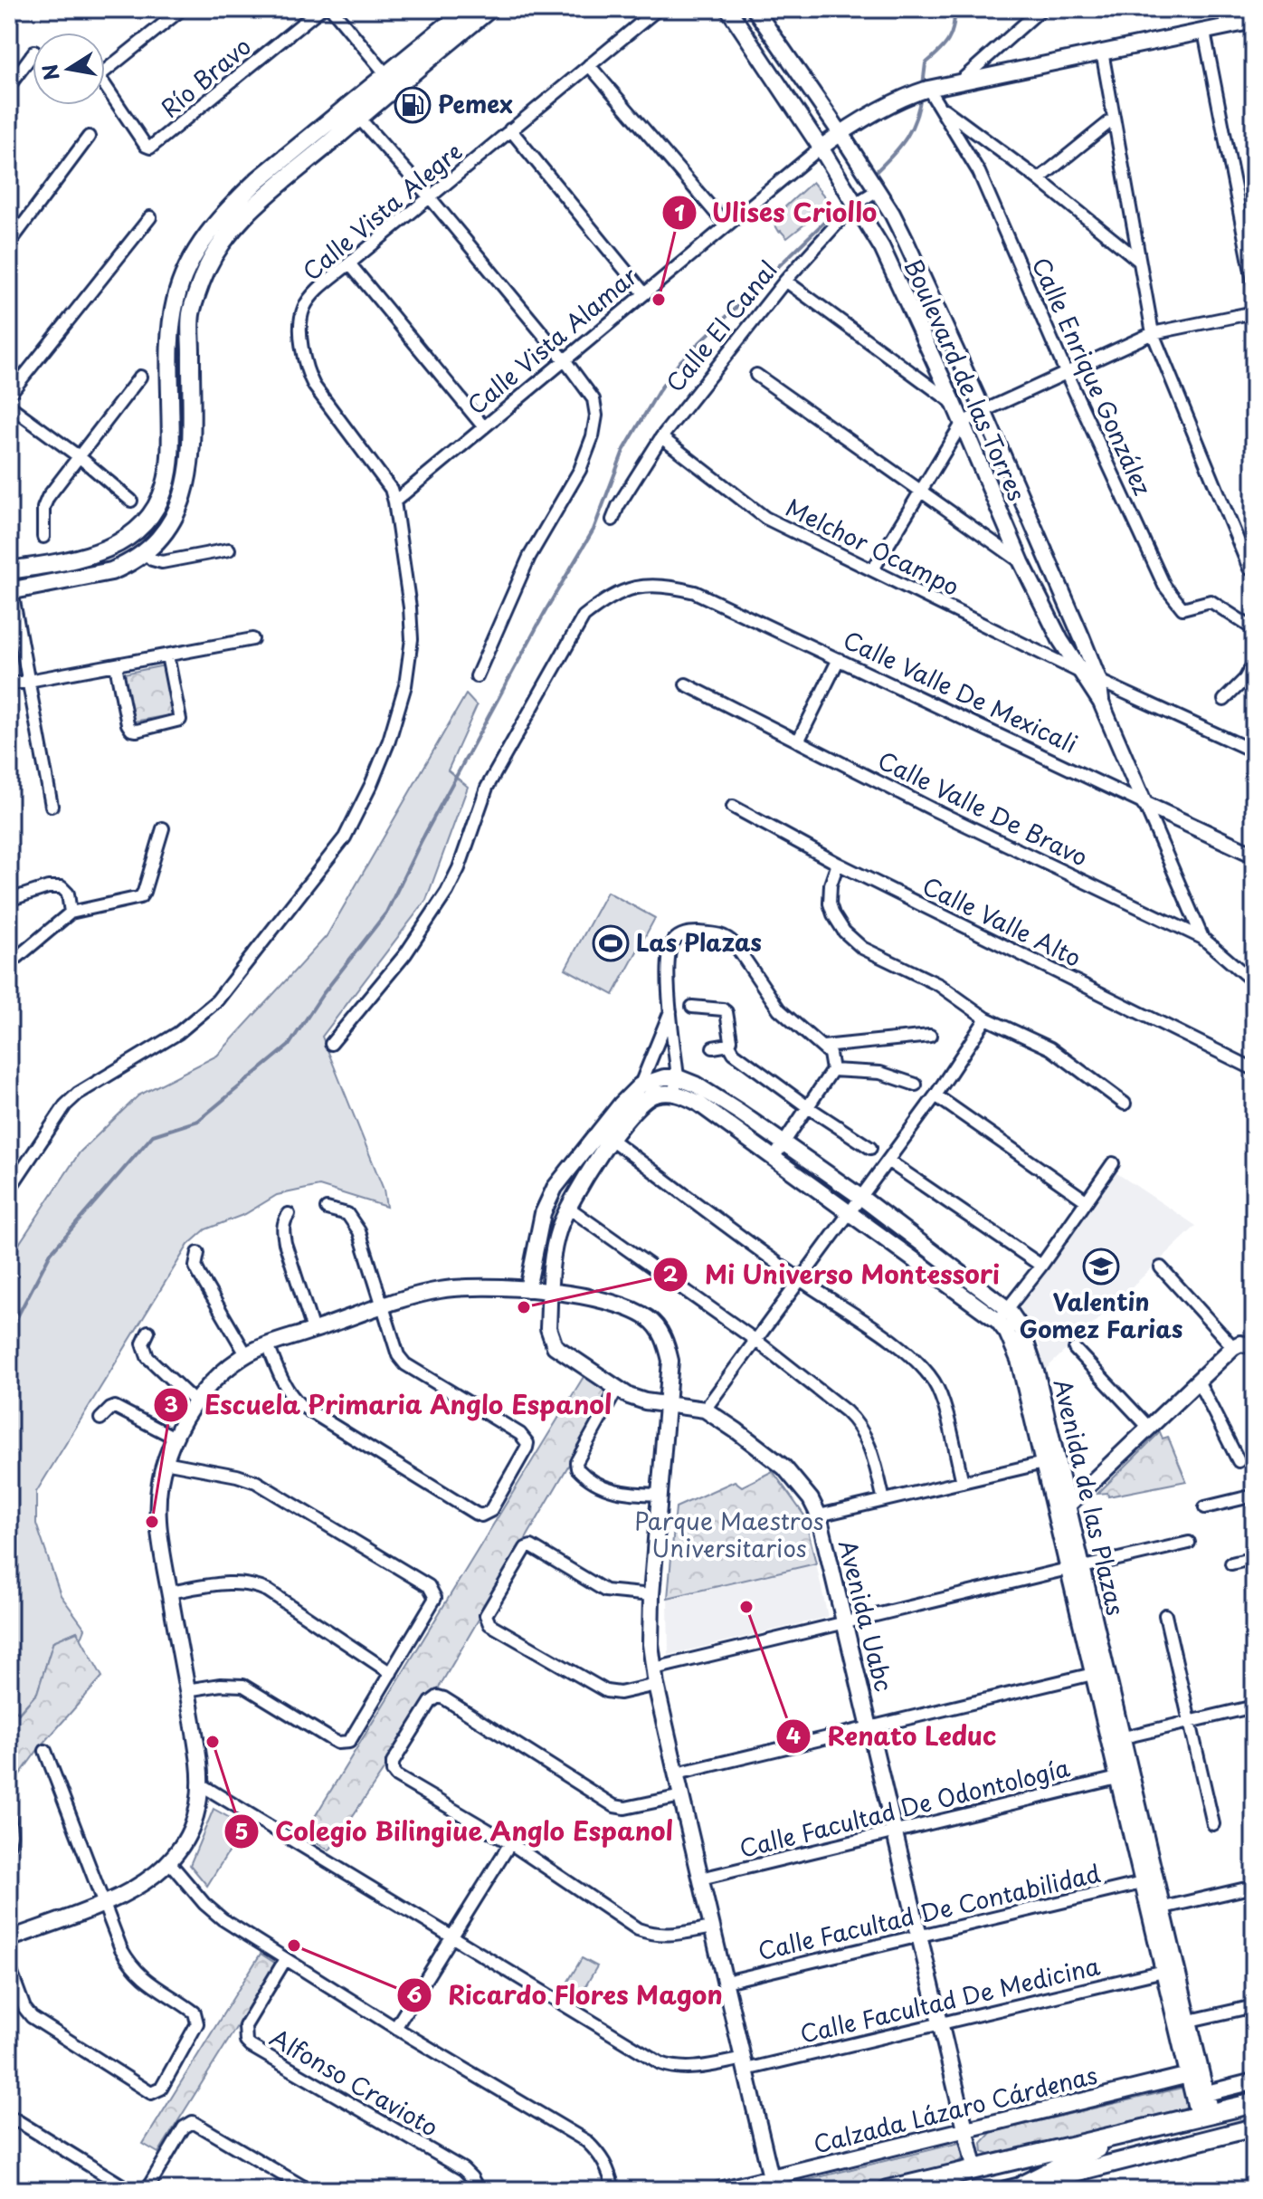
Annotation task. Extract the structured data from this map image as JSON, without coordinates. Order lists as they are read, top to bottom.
{
  "streets": {
    "street": [
      "Río Bravo",
      "Calle Vista Alegre",
      "Calle El Canal",
      "Calle Vista Alamar",
      "Calle Enrique González",
      "Boulevard de las Torres",
      "Melchor Ocampo",
      "Calle Valle De Mexicali",
      "Calle Valle De Bravo",
      "Calle Valle Alto",
      "Avenida de las Plazas",
      "Avenida Uabc",
      "Calle Facultad De Odontología",
      "Calle Facultad De Contabilidad",
      "Calle Facultad De Medicina",
      "Alfonso Cravioto",
      "Calzada Lázaro Cárdenas"
    ]
  },
  "crossings": [
    ["Calle Vista Alegre", "Calle Vista Alamar"],
    ["Calle El Canal", "Boulevard de las Torres"],
    ["Calle El Canal", "Melchor Ocampo"],
    ["Calle Vista Alamar", "Boulevard de las Torres"],
    ["Boulevard de las Torres", "Melchor Ocampo"],
    ["Boulevard de las Torres", "Calle Valle De Mexicali"],
    ["Boulevard de las Torres", "Calle Valle De Bravo"],
    ["Avenida de las Plazas", "Calle Facultad De Odontología"],
    ["Avenida de las Plazas", "Calle Facultad De Contabilidad"],
    ["Avenida de las Plazas", "Calle Facultad De Medicina"],
    ["Avenida de las Plazas", "Calzada Lázaro Cárdenas"],
    ["Avenida Uabc", "Calle Facultad De Odontología"],
    ["Avenida Uabc", "Calle Facultad De Contabilidad"],
    ["Avenida Uabc", "Calle Facultad De Medicina"],
    ["Avenida Uabc", "Calzada Lázaro Cárdenas"]
  ],
  "parks": ["Parque Maestros Universitarios"],
  "places": {
    "fuel station": ["Pemex"],
    "other": [
      "Ulises Criollo",
      "Mi Universo Montessori",
      "Escuela Primaria Anglo Espanol",
      "Renato Leduc",
      "Colegio Bilingiue Anglo Espanol",
      "Ricardo Flores Magon"
    ],
    "sports": ["Las Plazas"],
    "school or university": ["Valentin Gomez Farias"]
  },
  "north": "left"
}
